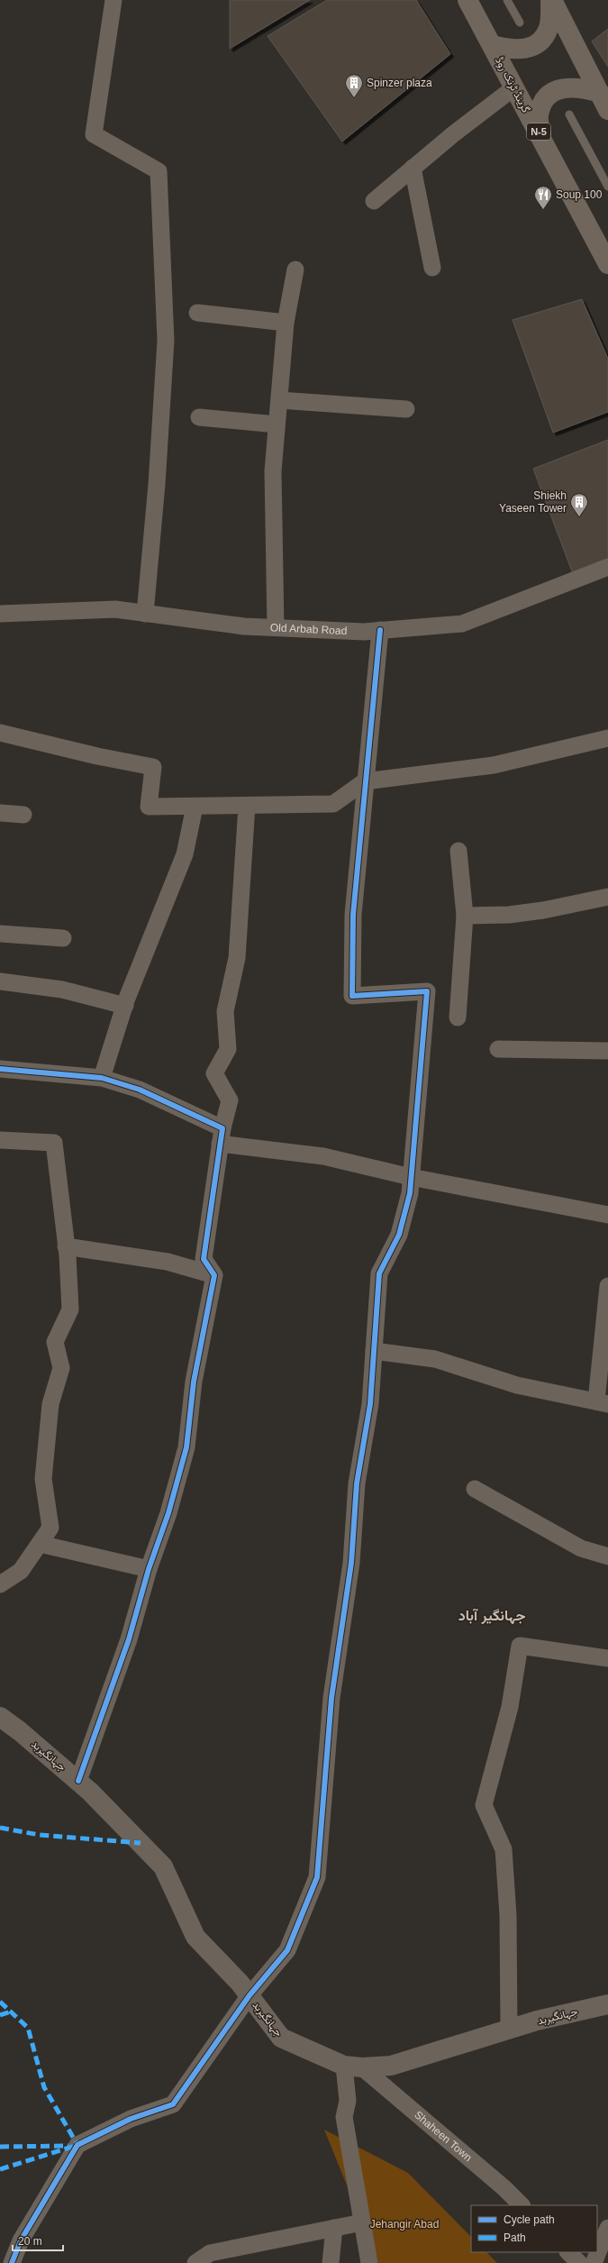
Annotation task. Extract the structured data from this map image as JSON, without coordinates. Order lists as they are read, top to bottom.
{
  "streets": {
    "highway": ["گرینڈ ٹرنک روڈ", "N-5"],
    "street": ["Old Arbab Road", "جہانگیربد", "Shaheen Town"]
  },
  "crossings": [
    ["جہانگیربد", "Shaheen Town"]
  ],
  "districts": ["جہانگیر آباد"],
  "parks": ["Jehangir Abad"],
  "places": {
    "building": ["Spinzer plaza", "Shiekh Yaseen Tower"],
    "restaurant": ["Soup 100"]
  },
  "legend": ["Cycle path", "Path"],
  "scale_bar": "20 m"
}
